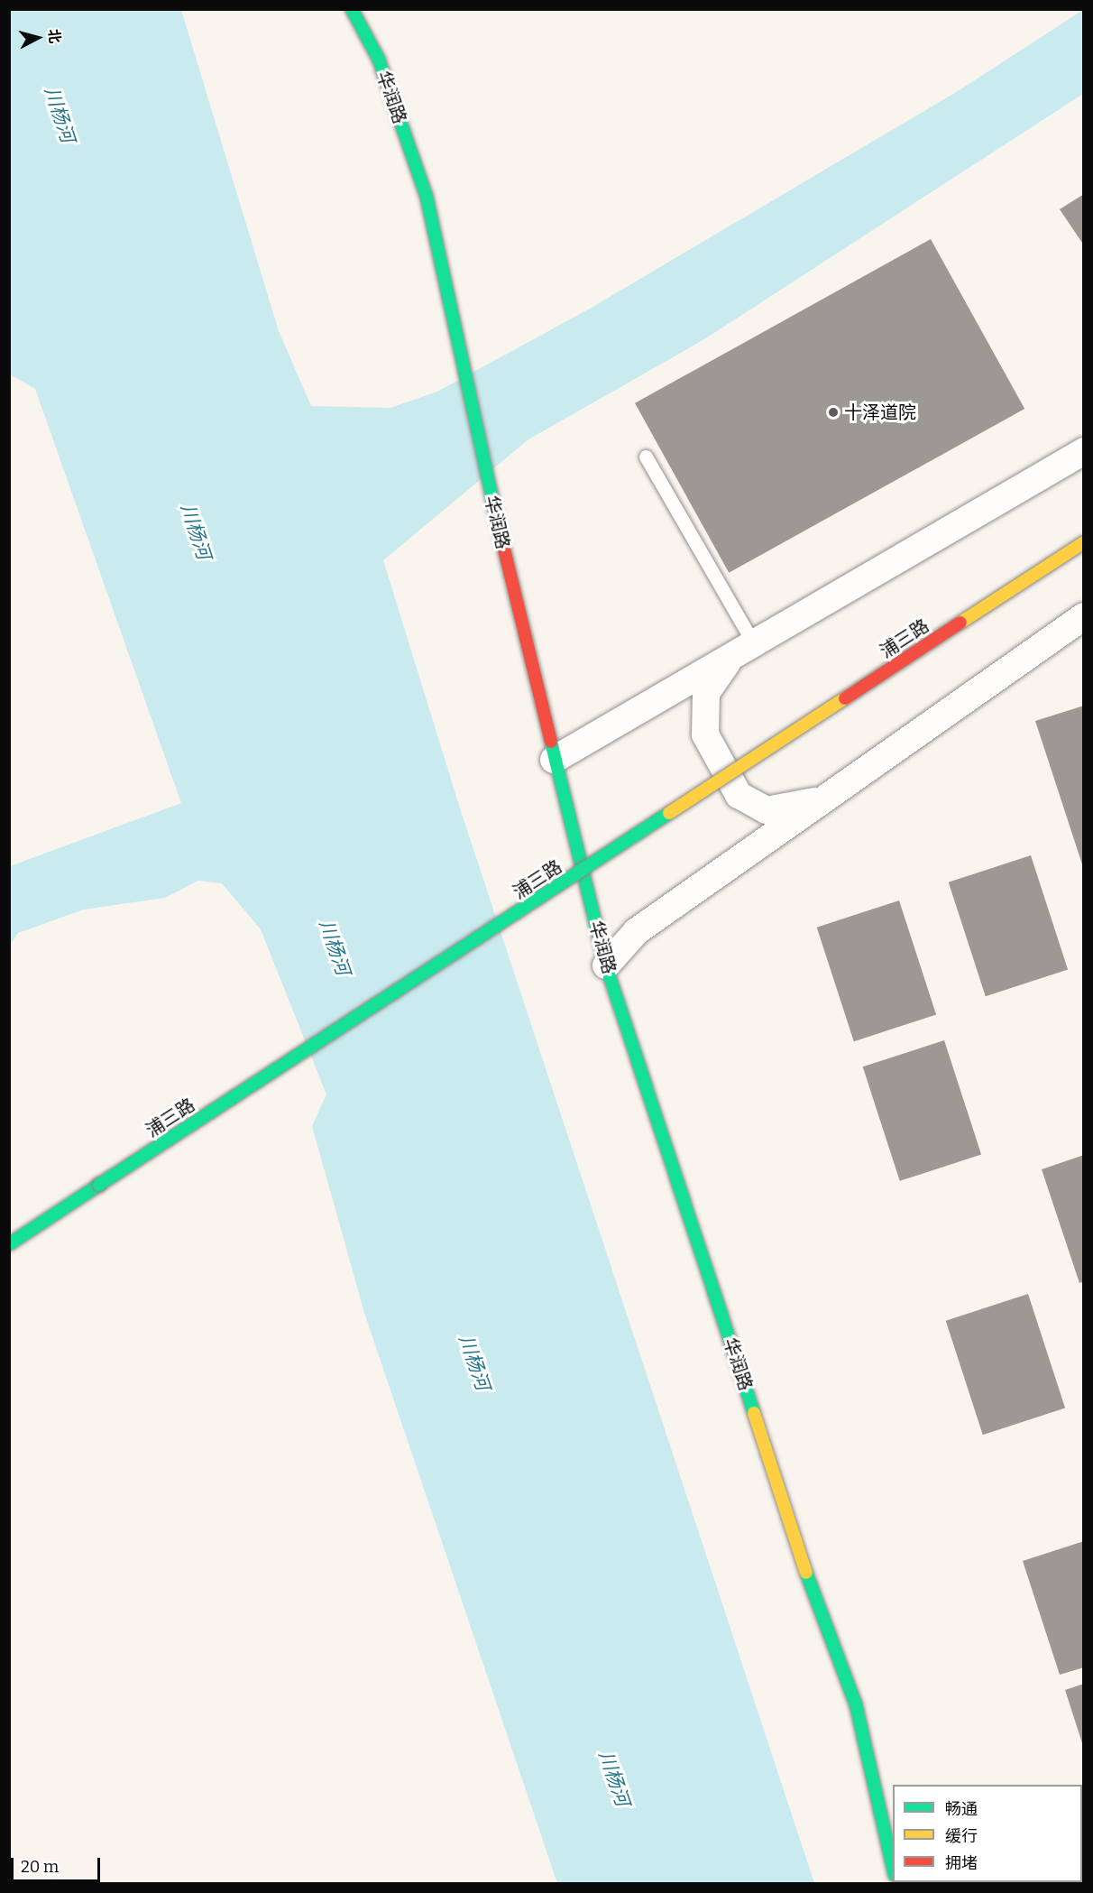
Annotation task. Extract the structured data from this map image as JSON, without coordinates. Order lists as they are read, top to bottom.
{
  "streets": {
    "street": ["华润路", "浦三路"]
  },
  "water": ["川杨河"],
  "places": ["十泽道院"],
  "legend": ["畅通", "缓行", "拥堵"],
  "scale_bar": "20 m",
  "north": "right"
}
